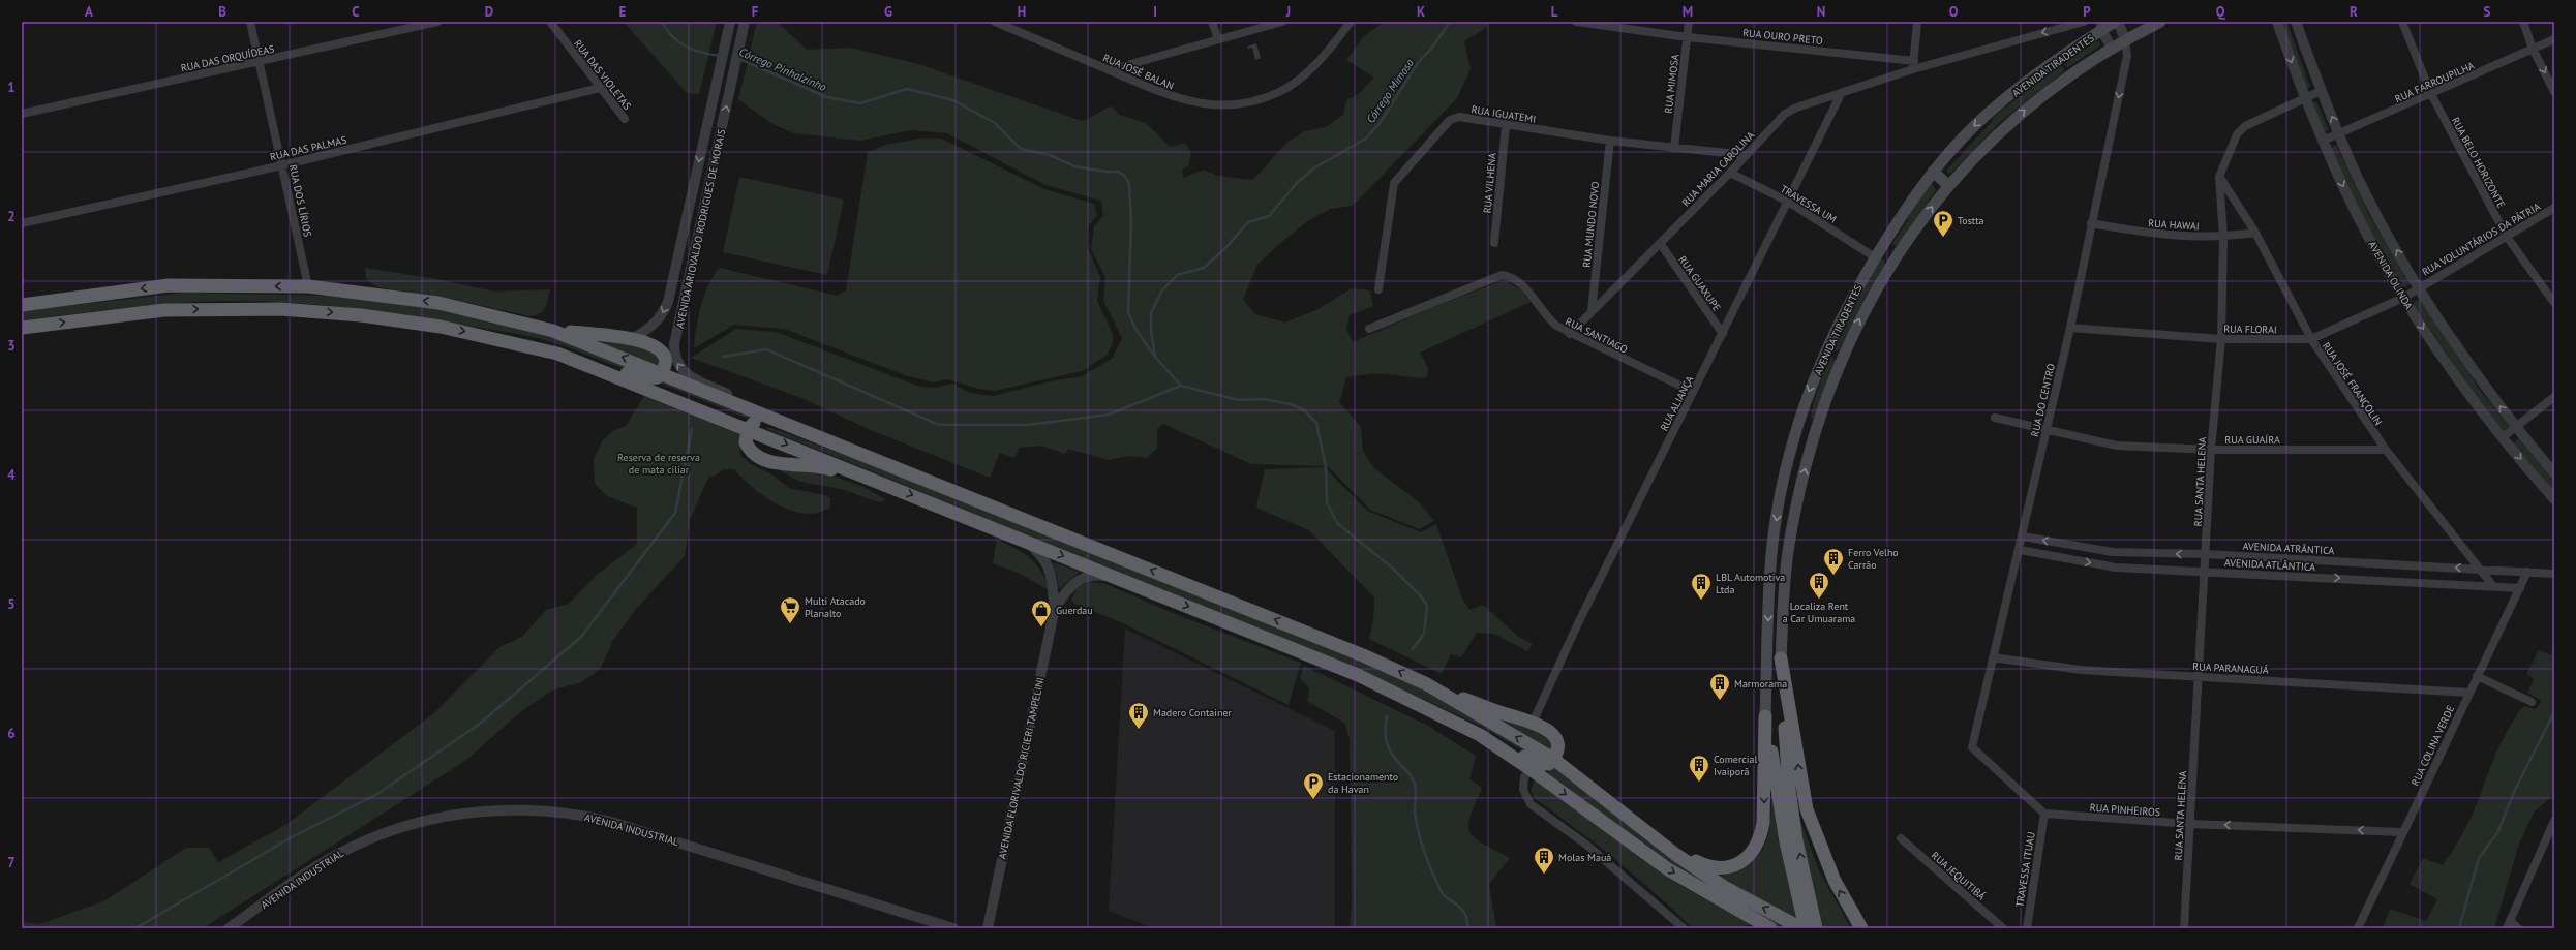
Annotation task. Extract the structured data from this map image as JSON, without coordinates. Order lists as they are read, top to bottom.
{
  "streets": {
    "main road": ["AVENIDA TIRADENTES"],
    "street": [
      "RUA OURO PRETO",
      "RUA DAS ORQUÍDEAS",
      "RUA JOSÉ BALAN",
      "RUA DAS VIOLETAS",
      "RUA FARROUPILHA",
      "RUA MIMOSA",
      "RUA IGUATEMI",
      "RUA DAS PALMAS",
      "RUA BELO HORIZONTE",
      "RUA MARIA CAROLINA",
      "RUA VILHENA",
      "RUA DOS LÍRIOS",
      "TRAVESSA UM",
      "RUA MUNDO NOVO",
      "RUA HAWAI",
      "AVENIDA ARIOVALDO RODRIGUES DE MORAIS",
      "RUA VOLUNTÁRIOS DA PÁTRIA",
      "AVENIDA OLINDA",
      "RUA GUAXUPE",
      "RUA FLORAI",
      "RUA SANTIAGO",
      "RUA JOSÉ FRANÇOLIN",
      "RUA DO CENTRO",
      "RUA ALIANÇA",
      "RUA GUAÍRA",
      "RUA SANTA HELENA",
      "AVENIDA ATRÂNTICA",
      "AVENIDA ATLÂNTICA",
      "RUA PARANAGUÁ",
      "RUA COLINA VERDE",
      "AVENIDA FLORIVALDO RICIERI TAMPELINI",
      "RUA PINHEIROS",
      "AVENIDA INDUSTRIAL",
      "TRAVESSA ITUAU",
      "RUA JEQUITIBÁ"
    ]
  },
  "crossings": [
    ["RUA OURO PRETO", "RUA MIMOSA"],
    ["RUA OURO PRETO", "RUA MARIA CAROLINA"],
    ["RUA DAS ORQUÍDEAS", "RUA DOS LÍRIOS"],
    ["AVENIDA TIRADENTES", "TRAVESSA UM"],
    ["AVENIDA TIRADENTES", "RUA DO CENTRO"],
    ["RUA DAS VIOLETAS", "RUA DAS PALMAS"],
    ["RUA FARROUPILHA", "RUA BELO HORIZONTE"],
    ["RUA FARROUPILHA", "AVENIDA OLINDA"],
    ["RUA MIMOSA", "RUA IGUATEMI"],
    ["RUA IGUATEMI", "RUA MARIA CAROLINA"],
    ["RUA IGUATEMI", "RUA VILHENA"],
    ["RUA IGUATEMI", "RUA MUNDO NOVO"],
    ["RUA DAS PALMAS", "RUA DOS LÍRIOS"],
    ["RUA BELO HORIZONTE", "RUA VOLUNTÁRIOS DA PÁTRIA"],
    ["RUA MARIA CAROLINA", "TRAVESSA UM"],
    ["RUA MARIA CAROLINA", "RUA MUNDO NOVO"],
    ["RUA MARIA CAROLINA", "RUA GUAXUPE"],
    ["RUA MARIA CAROLINA", "RUA SANTIAGO"],
    ["RUA MARIA CAROLINA", "RUA ALIANÇA"],
    ["TRAVESSA UM", "RUA ALIANÇA"],
    ["RUA HAWAI", "RUA JOSÉ FRANÇOLIN"],
    ["RUA HAWAI", "RUA DO CENTRO"],
    ["RUA HAWAI", "RUA SANTA HELENA"],
    ["RUA VOLUNTÁRIOS DA PÁTRIA", "AVENIDA OLINDA"],
    ["RUA VOLUNTÁRIOS DA PÁTRIA", "RUA FLORAI"],
    ["AVENIDA OLINDA", "RUA FLORAI"],
    ["AVENIDA OLINDA", "RUA SANTA HELENA"],
    ["RUA GUAXUPE", "RUA ALIANÇA"],
    ["RUA FLORAI", "RUA JOSÉ FRANÇOLIN"],
    ["RUA FLORAI", "RUA DO CENTRO"],
    ["RUA FLORAI", "RUA SANTA HELENA"],
    ["RUA SANTIAGO", "RUA ALIANÇA"],
    ["RUA JOSÉ FRANÇOLIN", "RUA GUAÍRA"],
    ["RUA JOSÉ FRANÇOLIN", "RUA SANTA HELENA"],
    ["RUA JOSÉ FRANÇOLIN", "AVENIDA ATRÂNTICA"],
    ["RUA JOSÉ FRANÇOLIN", "AVENIDA ATLÂNTICA"],
    ["RUA DO CENTRO", "RUA GUAÍRA"],
    ["RUA DO CENTRO", "AVENIDA ATRÂNTICA"],
    ["RUA DO CENTRO", "AVENIDA ATLÂNTICA"],
    ["RUA DO CENTRO", "RUA PARANAGUÁ"],
    ["RUA DO CENTRO", "RUA PINHEIROS"],
    ["RUA DO CENTRO", "TRAVESSA ITUAU"],
    ["RUA GUAÍRA", "RUA SANTA HELENA"],
    ["RUA SANTA HELENA", "AVENIDA ATRÂNTICA"],
    ["RUA SANTA HELENA", "AVENIDA ATLÂNTICA"],
    ["RUA SANTA HELENA", "RUA PARANAGUÁ"],
    ["RUA SANTA HELENA", "RUA PINHEIROS"],
    ["AVENIDA ATRÂNTICA", "RUA COLINA VERDE"],
    ["AVENIDA ATLÂNTICA", "RUA COLINA VERDE"],
    ["RUA PARANAGUÁ", "RUA COLINA VERDE"],
    ["RUA COLINA VERDE", "RUA PINHEIROS"],
    ["RUA PINHEIROS", "TRAVESSA ITUAU"]
  ],
  "one_way": ["AVENIDA ATRÂNTICA", "AVENIDA ATLÂNTICA", "RUA PINHEIROS"],
  "water": ["Córrego Pinhalzinho", "Córrego Mimosa"],
  "parks": ["Reserva de reserva de mata ciliar"],
  "places": {
    "parking": ["Tostta", "Estacionamento da Havan"],
    "building": [
      "Ferro Velho Carrão",
      "Localiza Rent a Car Umuarama",
      "LBL Automotiva Ltda",
      "Marmorama",
      "Madero Container",
      "Comercial Ivaiporã",
      "Molas Mauá"
    ],
    "supermarket": ["Multi Atacado Planalto"],
    "shop": ["Guerdau"]
  },
  "grid": {
    "columns": [
      "A",
      "B",
      "C",
      "D",
      "E",
      "F",
      "G",
      "H",
      "I",
      "J",
      "K",
      "L",
      "M",
      "N",
      "O",
      "P",
      "Q",
      "R",
      "S"
    ],
    "rows": [
      "1",
      "2",
      "3",
      "4",
      "5",
      "6",
      "7"
    ]
  }
}
